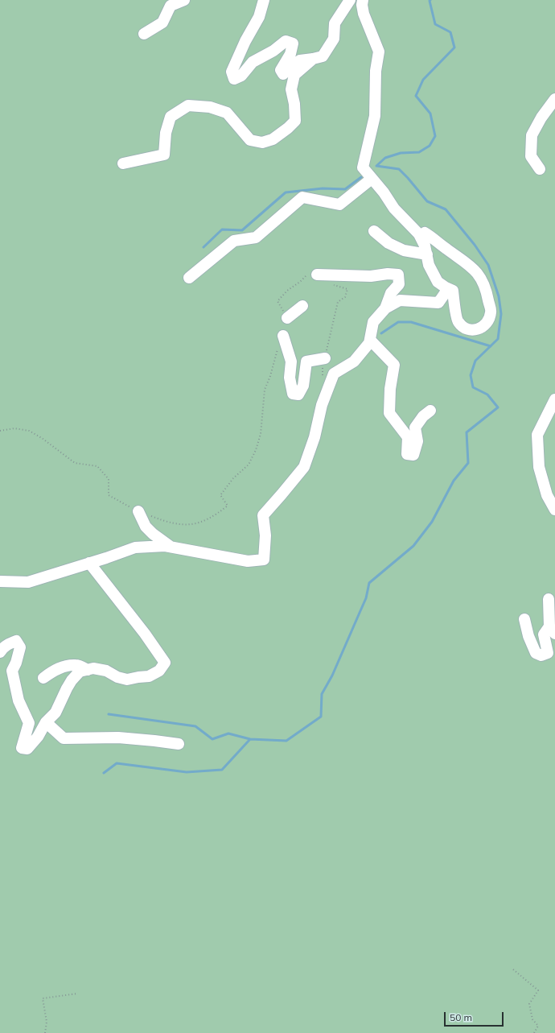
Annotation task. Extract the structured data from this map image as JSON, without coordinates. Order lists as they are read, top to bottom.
{
  "scale_bar": "50 m"
}
